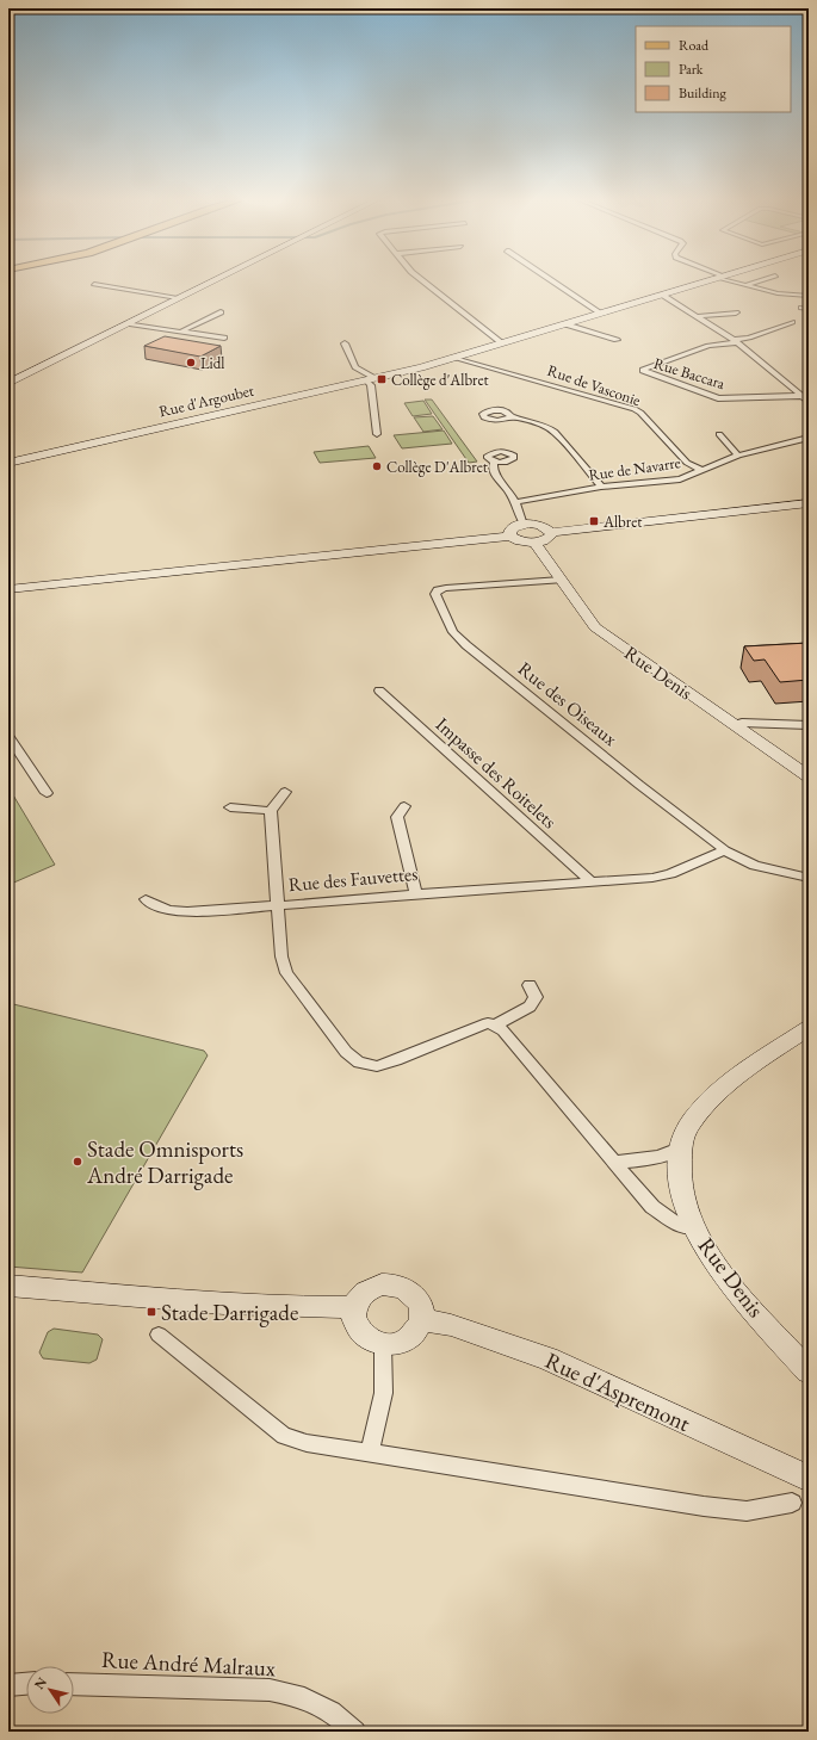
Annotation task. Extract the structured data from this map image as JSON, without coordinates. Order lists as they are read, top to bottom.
{
  "streets": {
    "main road": ["Rue d'Argoubet", "Rue Denis", "Rue d'Aspremont"],
    "street": [
      "Rue Baccara",
      "Rue de Vasconie",
      "Rue de Navarre",
      "Rue des Oiseaux",
      "Impasse des Roitelets",
      "Rue des Fauvettes",
      "Rue André Malraux"
    ]
  },
  "crossings": [
    ["Rue de Vasconie", "Rue d'Argoubet"],
    ["Rue de Vasconie", "Rue de Navarre"],
    ["Rue Denis", "Rue des Oiseaux"],
    ["Rue des Oiseaux", "Rue des Fauvettes"],
    ["Impasse des Roitelets", "Rue des Fauvettes"]
  ],
  "places": {
    "other": ["Lidl", "Collège D'Albret", "Stade Omnisports André Darrigade"],
    "transit": ["Collège d'Albret", "Albret", "Stade Darrigade"]
  },
  "legend": ["Road", "Park", "Building"],
  "north": "top left"
}
